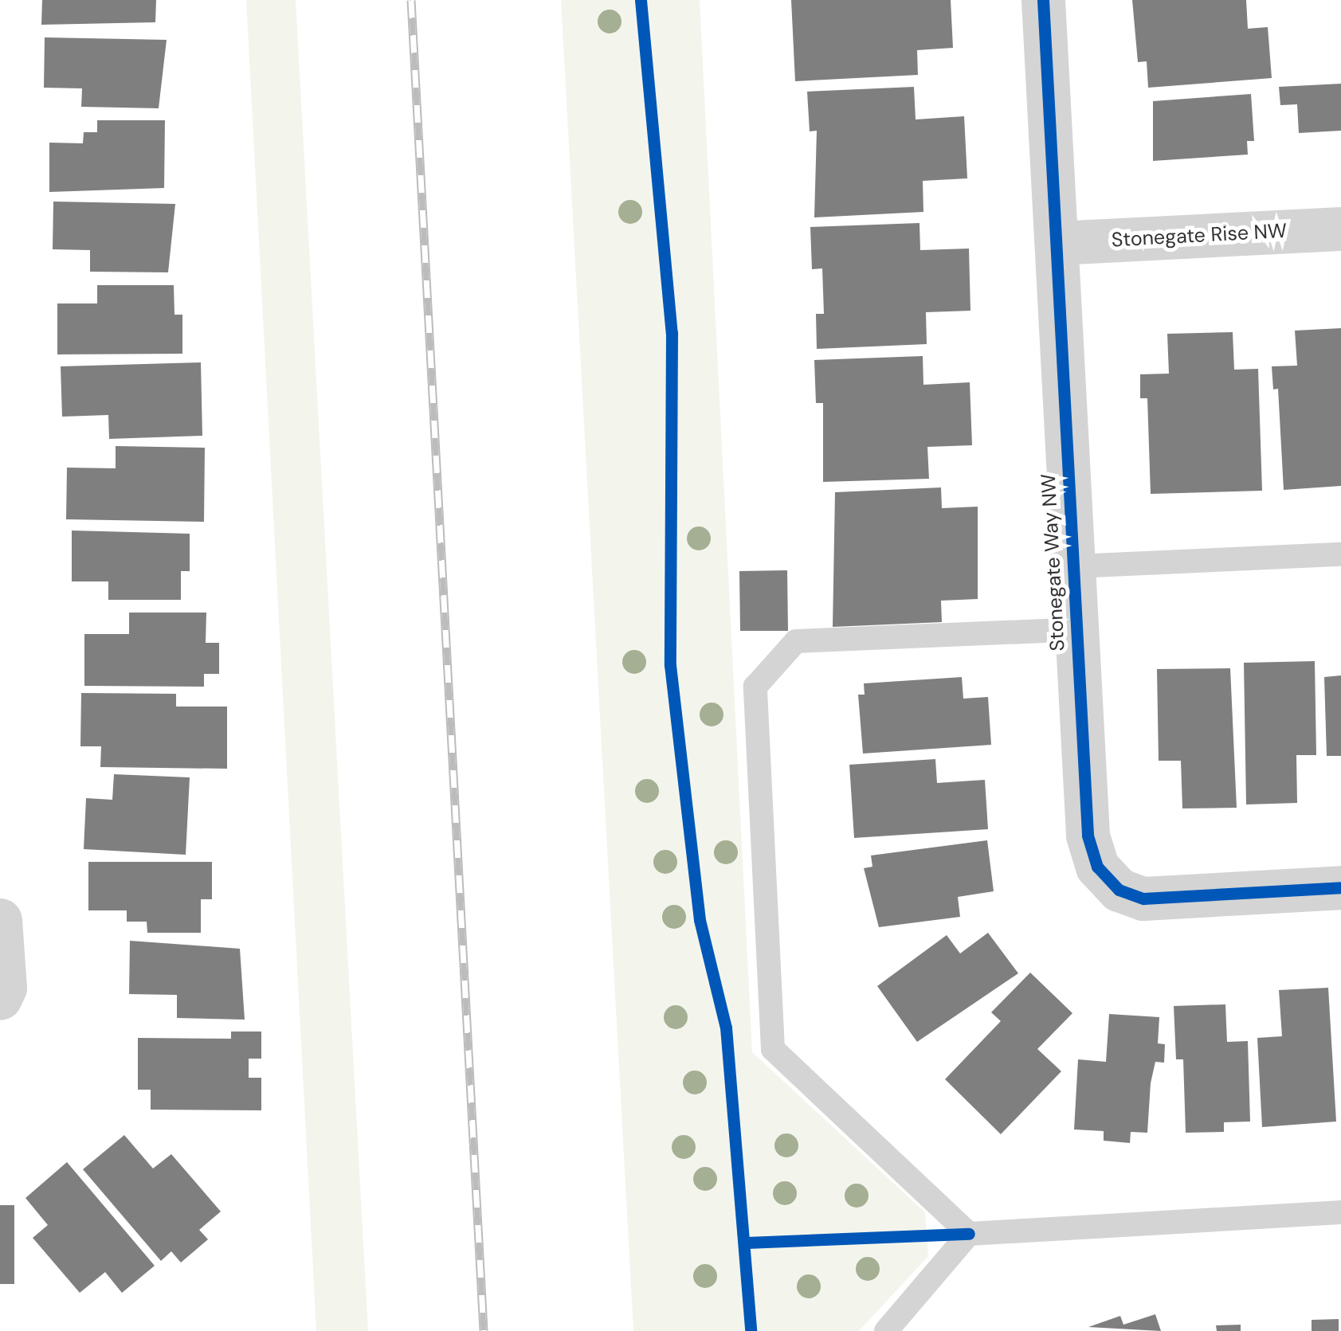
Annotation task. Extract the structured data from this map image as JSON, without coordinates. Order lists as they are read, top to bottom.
{
  "streets": {
    "street": ["Stonegate Rise NW", "Stonegate Way NW"]
  },
  "crossings": [
    ["Stonegate Rise NW", "Stonegate Way NW"]
  ]
}
